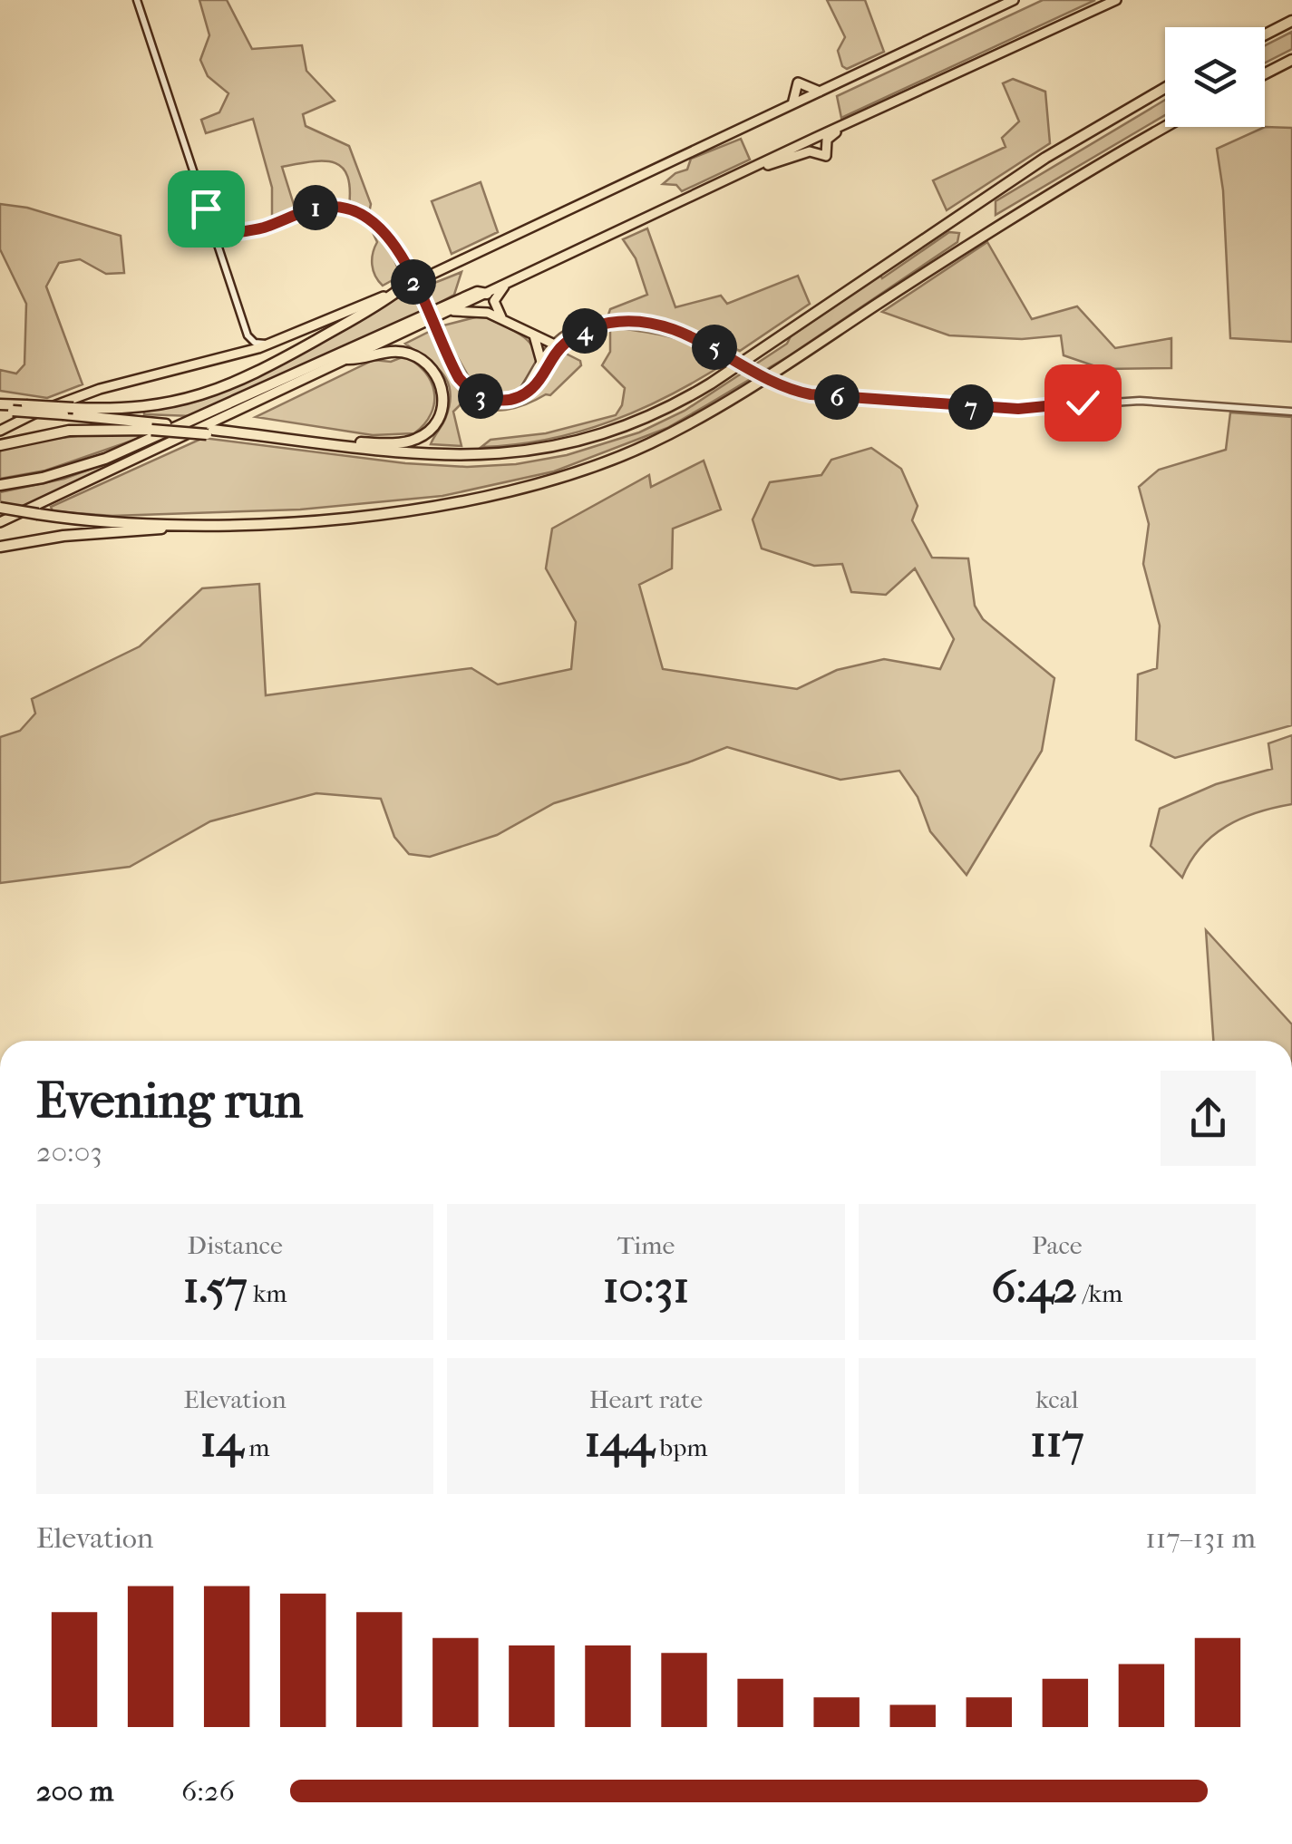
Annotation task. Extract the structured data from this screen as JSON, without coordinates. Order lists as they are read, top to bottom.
{
  "page": {
    "pins": [
      "1",
      "2",
      "4",
      "5",
      "3",
      "6",
      "7"
    ],
    "heading": ["Evening run", "20:03"],
    "stats": [
      ["Distance", "1.57 km"],
      ["Time", "10:31"],
      ["Pace", "6:42 /km"],
      ["Elevation", "14 m"],
      ["Heart rate", "144 bpm"],
      ["kcal", "117"]
    ],
    "chart": ["Elevation", "117–131 m"],
    "list": [
      {
        "name": "200 m",
        "note": "6:26"
      }
    ]
  }
}
